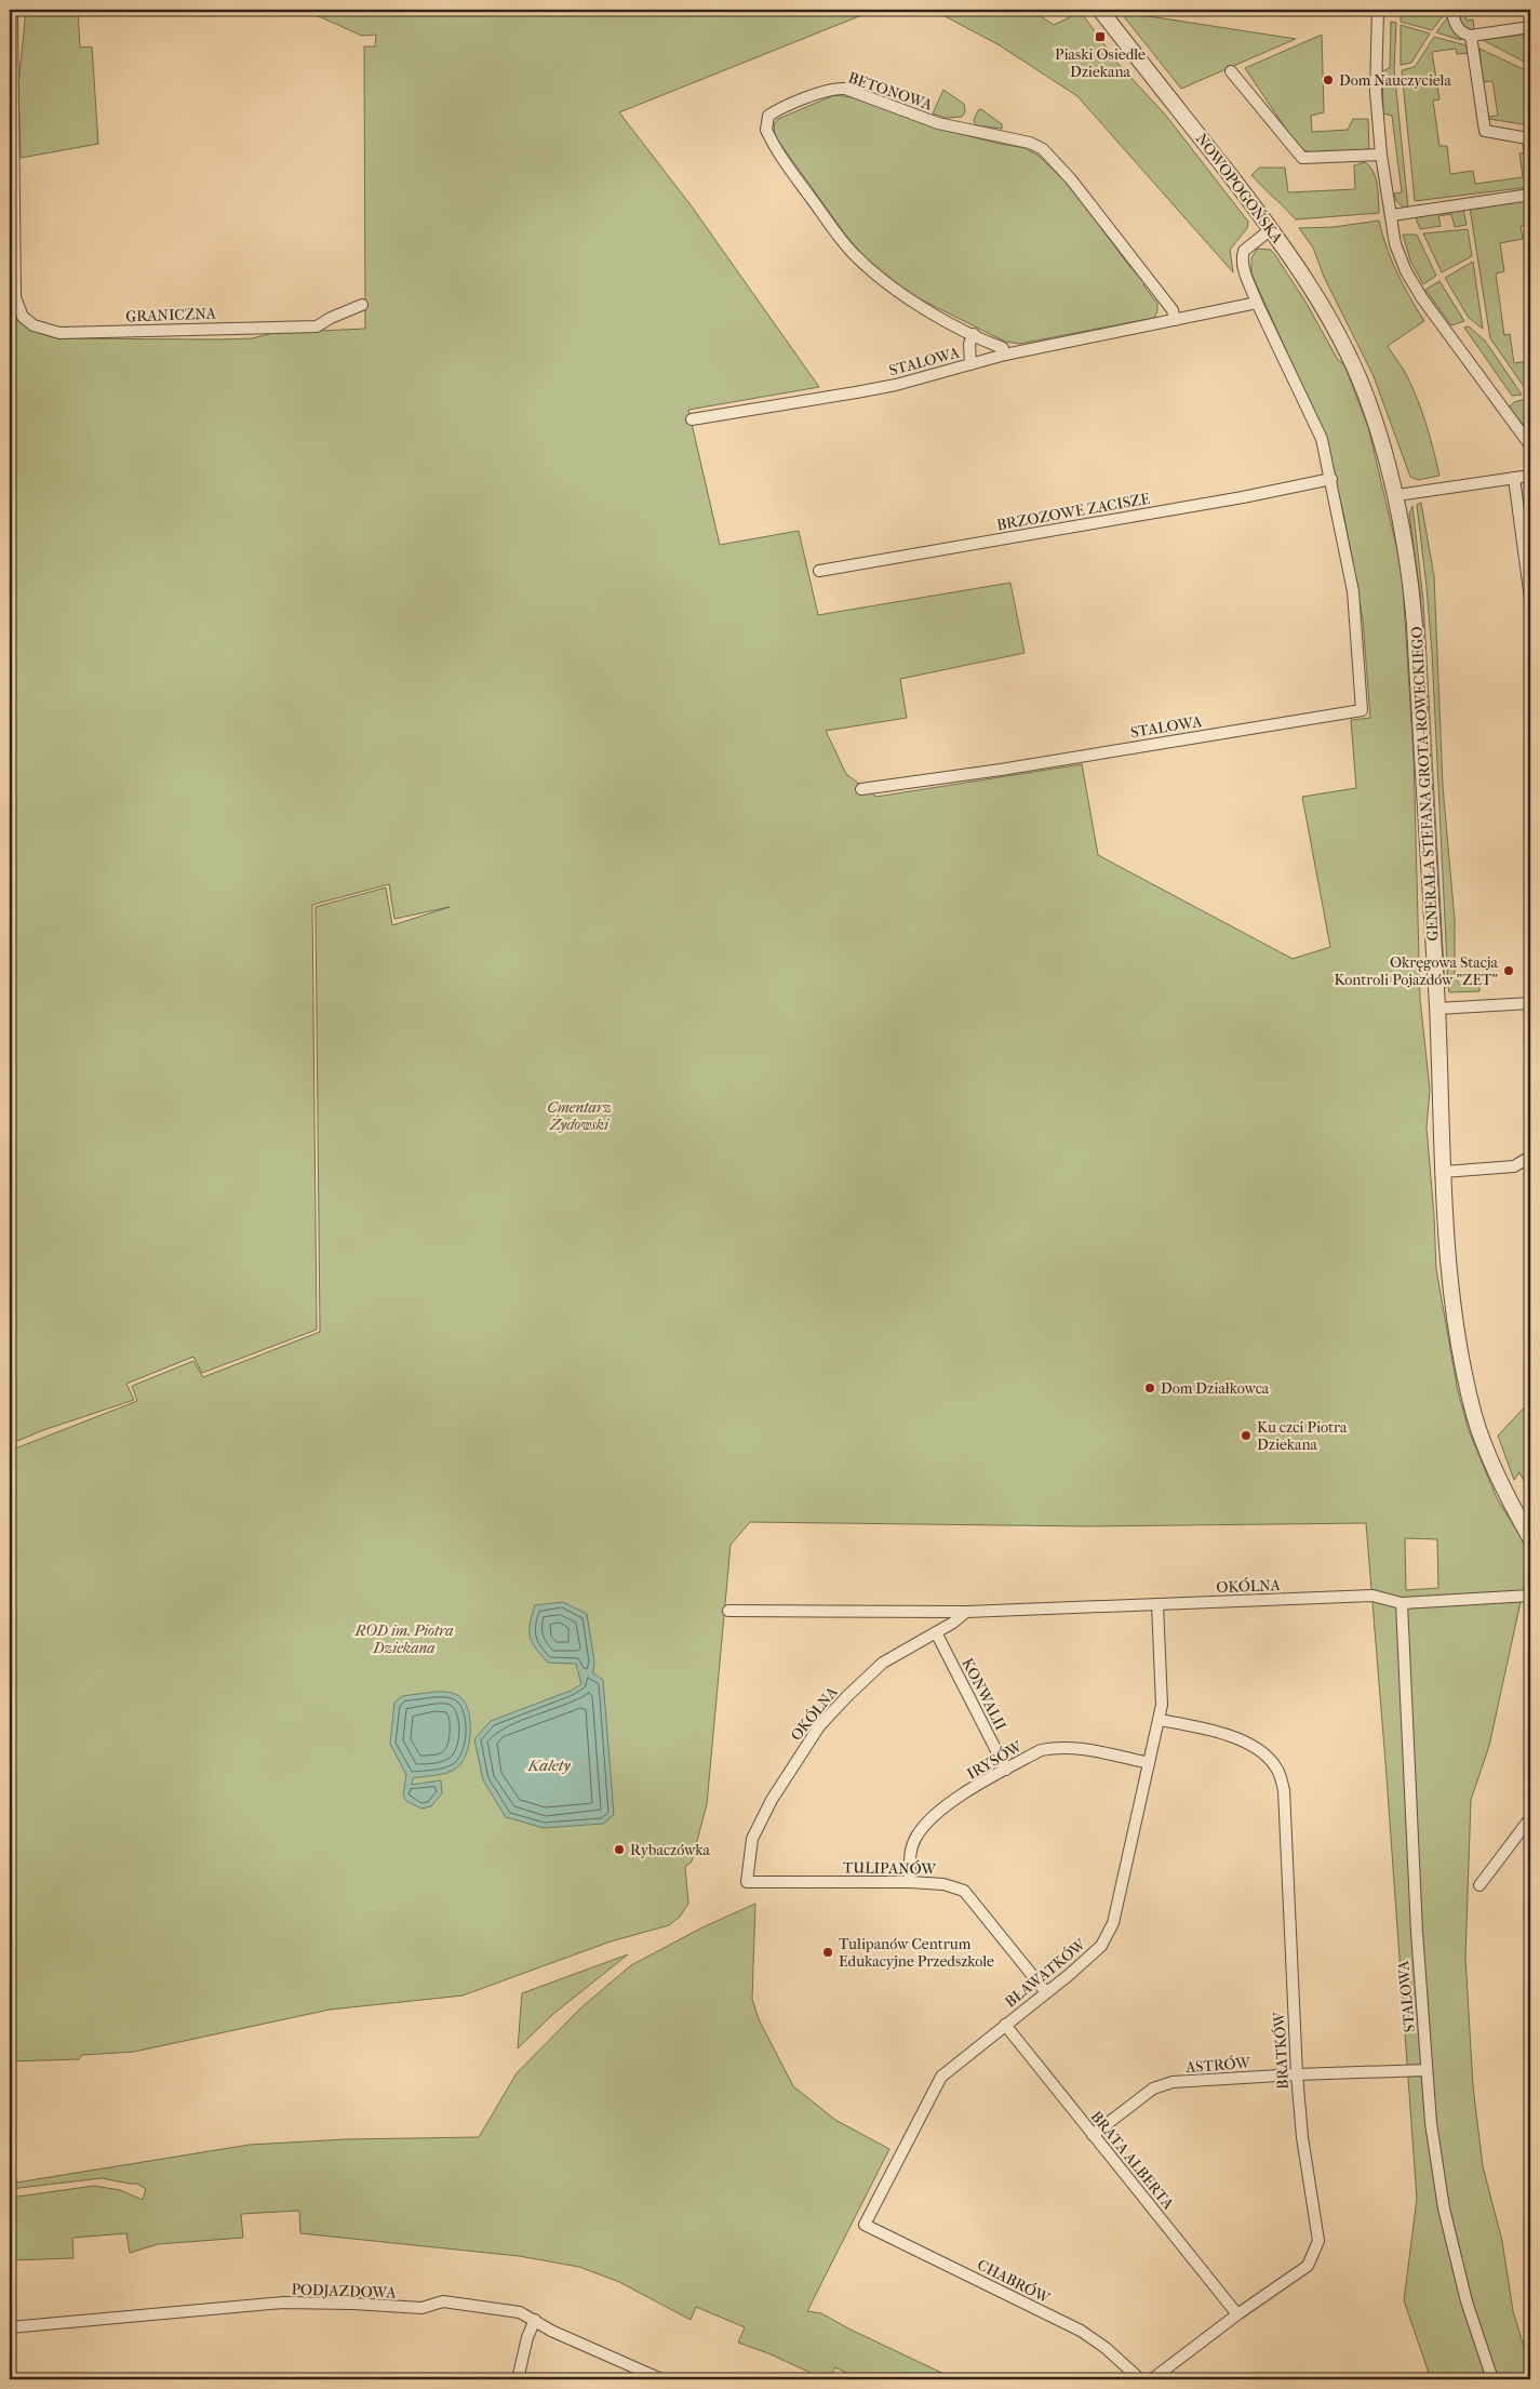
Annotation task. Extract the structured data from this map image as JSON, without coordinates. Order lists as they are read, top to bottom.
{
  "streets": {
    "street": [
      "BETONOWA",
      "NOWOPOGOŃSKA",
      "GRANICZNA",
      "STALOWA",
      "BRZOZOWE ZACISZE",
      "GENERAŁA STEFANA GROTA-ROWECKIEGO",
      "OKÓLNA",
      "KONWALII",
      "IRYSÓW",
      "TULIPANÓW",
      "BŁAWATKÓW",
      "BRATKÓW",
      "ASTRÓW",
      "BRATA ALBERTA",
      "CHABRÓW",
      "PODJAZDOWA"
    ]
  },
  "crossings": [
    ["BETONOWA", "STALOWA"],
    ["NOWOPOGOŃSKA", "GENERAŁA STEFANA GROTA-ROWECKIEGO"],
    ["STALOWA", "BRZOZOWE ZACISZE"],
    ["STALOWA", "OKÓLNA"],
    ["STALOWA", "ASTRÓW"],
    ["OKÓLNA", "KONWALII"],
    ["OKÓLNA", "TULIPANÓW"],
    ["OKÓLNA", "BŁAWATKÓW"],
    ["KONWALII", "IRYSÓW"],
    ["IRYSÓW", "TULIPANÓW"],
    ["IRYSÓW", "BŁAWATKÓW"],
    ["TULIPANÓW", "BŁAWATKÓW"],
    ["BŁAWATKÓW", "BRATKÓW"],
    ["BŁAWATKÓW", "BRATA ALBERTA"],
    ["BŁAWATKÓW", "CHABRÓW"],
    ["BRATKÓW", "ASTRÓW"],
    ["BRATKÓW", "BRATA ALBERTA"],
    ["ASTRÓW", "BRATA ALBERTA"]
  ],
  "water": ["Kalety"],
  "parks": ["Cmentarz Żydowski", "ROD im. Piotra Dziekana"],
  "places": {
    "transit": ["Piaski Osiedle Dziekana"],
    "other": [
      "Dom Nauczyciela",
      "Okręgowa Stacja Kontroli Pojazdów \"ZET\"",
      "Dom Działkowca",
      "Ku czci Piotra Dziekana",
      "Rybaczówka",
      "Tulipanów Centrum Edukacyjne Przedszkole"
    ]
  }
}
